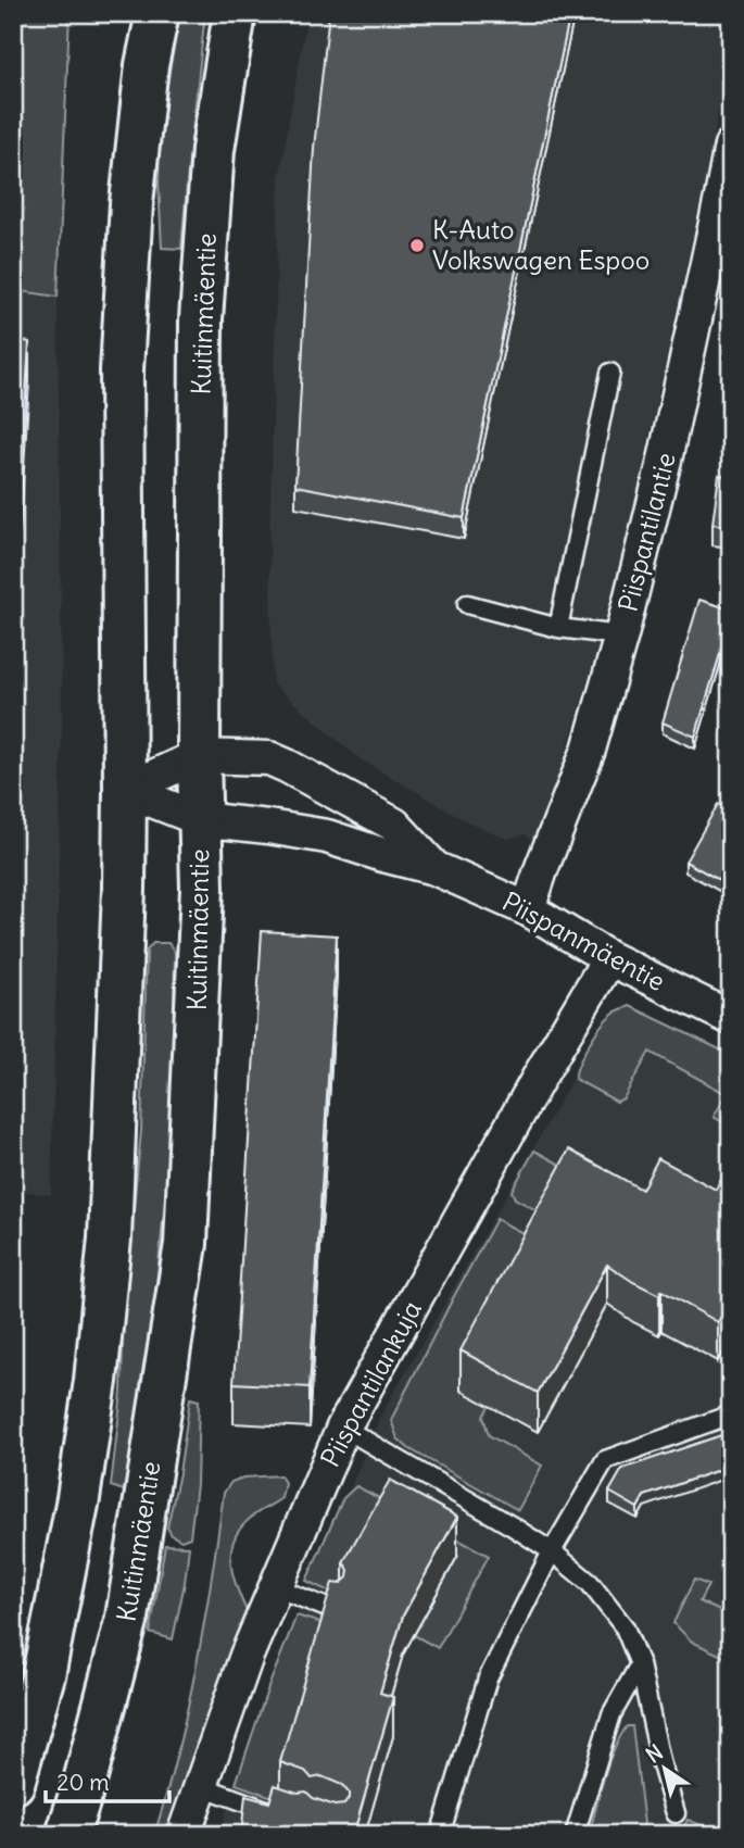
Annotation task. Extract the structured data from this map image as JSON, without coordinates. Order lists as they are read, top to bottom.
{
  "streets": {
    "main road": ["Kuitinmäentie"],
    "street": ["Piispantilantie", "Piispanmäentie", "Piispantilankuja"]
  },
  "crossings": [
    ["Kuitinmäentie", "Piispanmäentie"],
    ["Piispantilantie", "Piispanmäentie"],
    ["Piispanmäentie", "Piispantilankuja"]
  ],
  "places": ["K-Auto Volkswagen Espoo"],
  "scale_bar": "20 m",
  "north": "top left"
}
